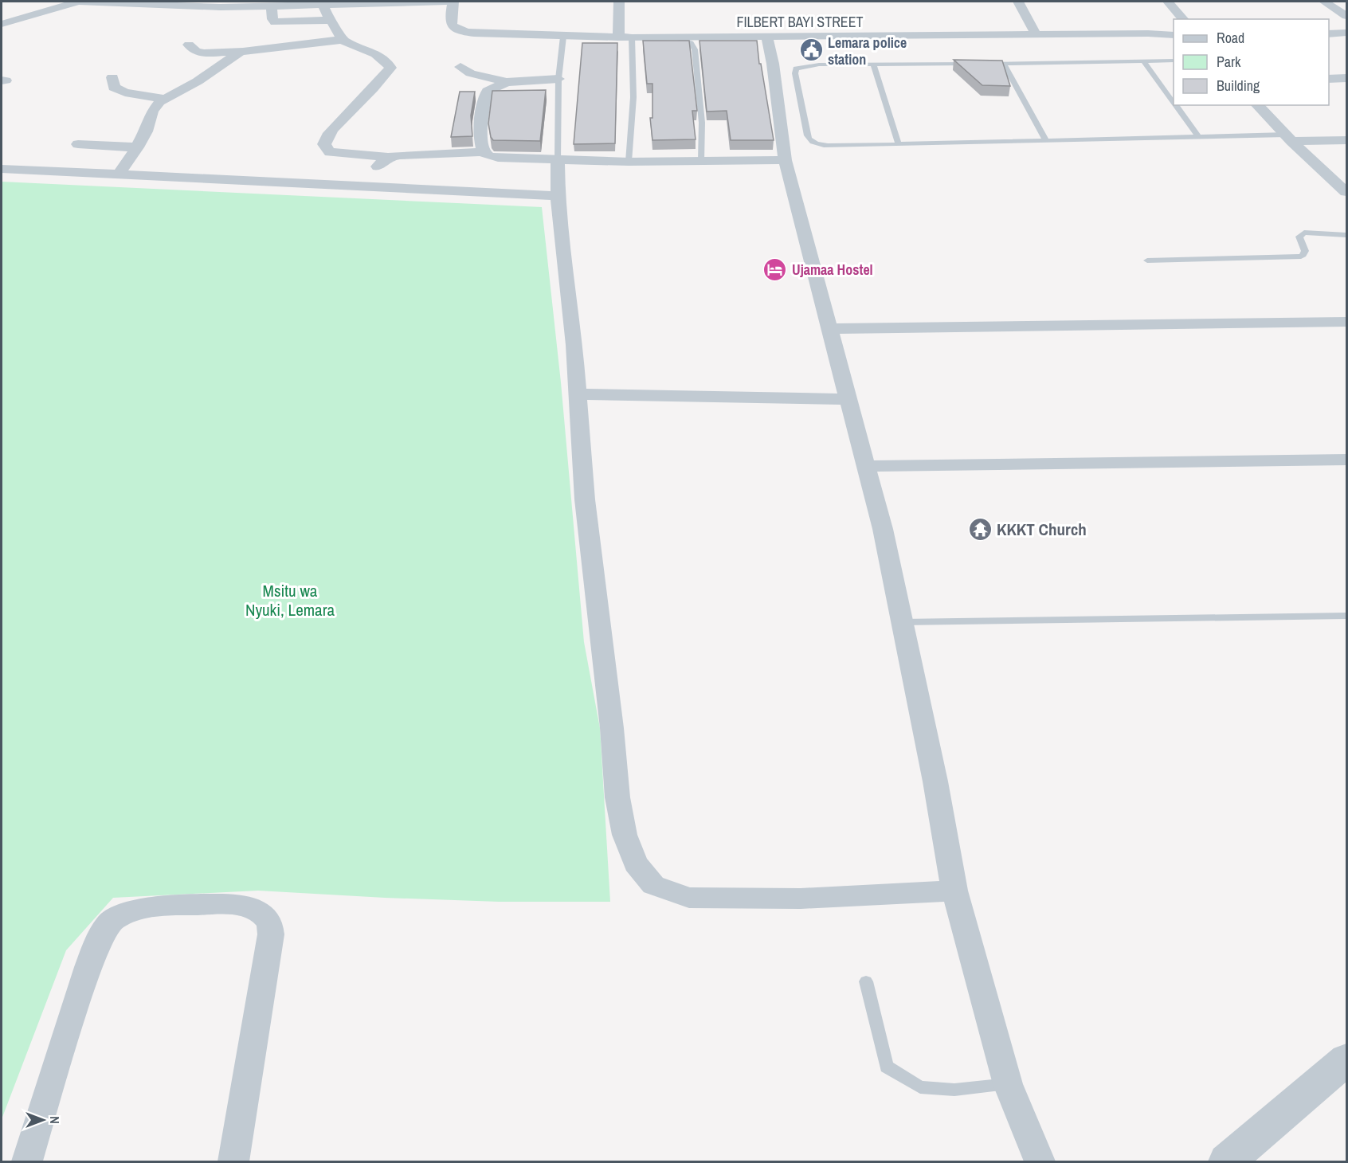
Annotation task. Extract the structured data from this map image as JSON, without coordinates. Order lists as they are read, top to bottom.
{
  "streets": {
    "street": ["FILBERT BAYI STREET"]
  },
  "parks": ["Msitu wa Nyuki, Lemara"],
  "places": {
    "public building": ["Lemara police station"],
    "hotel": ["Ujamaa Hostel"],
    "temple": ["KKKT Church"]
  },
  "legend": ["Road", "Park", "Building"],
  "north": "right"
}
